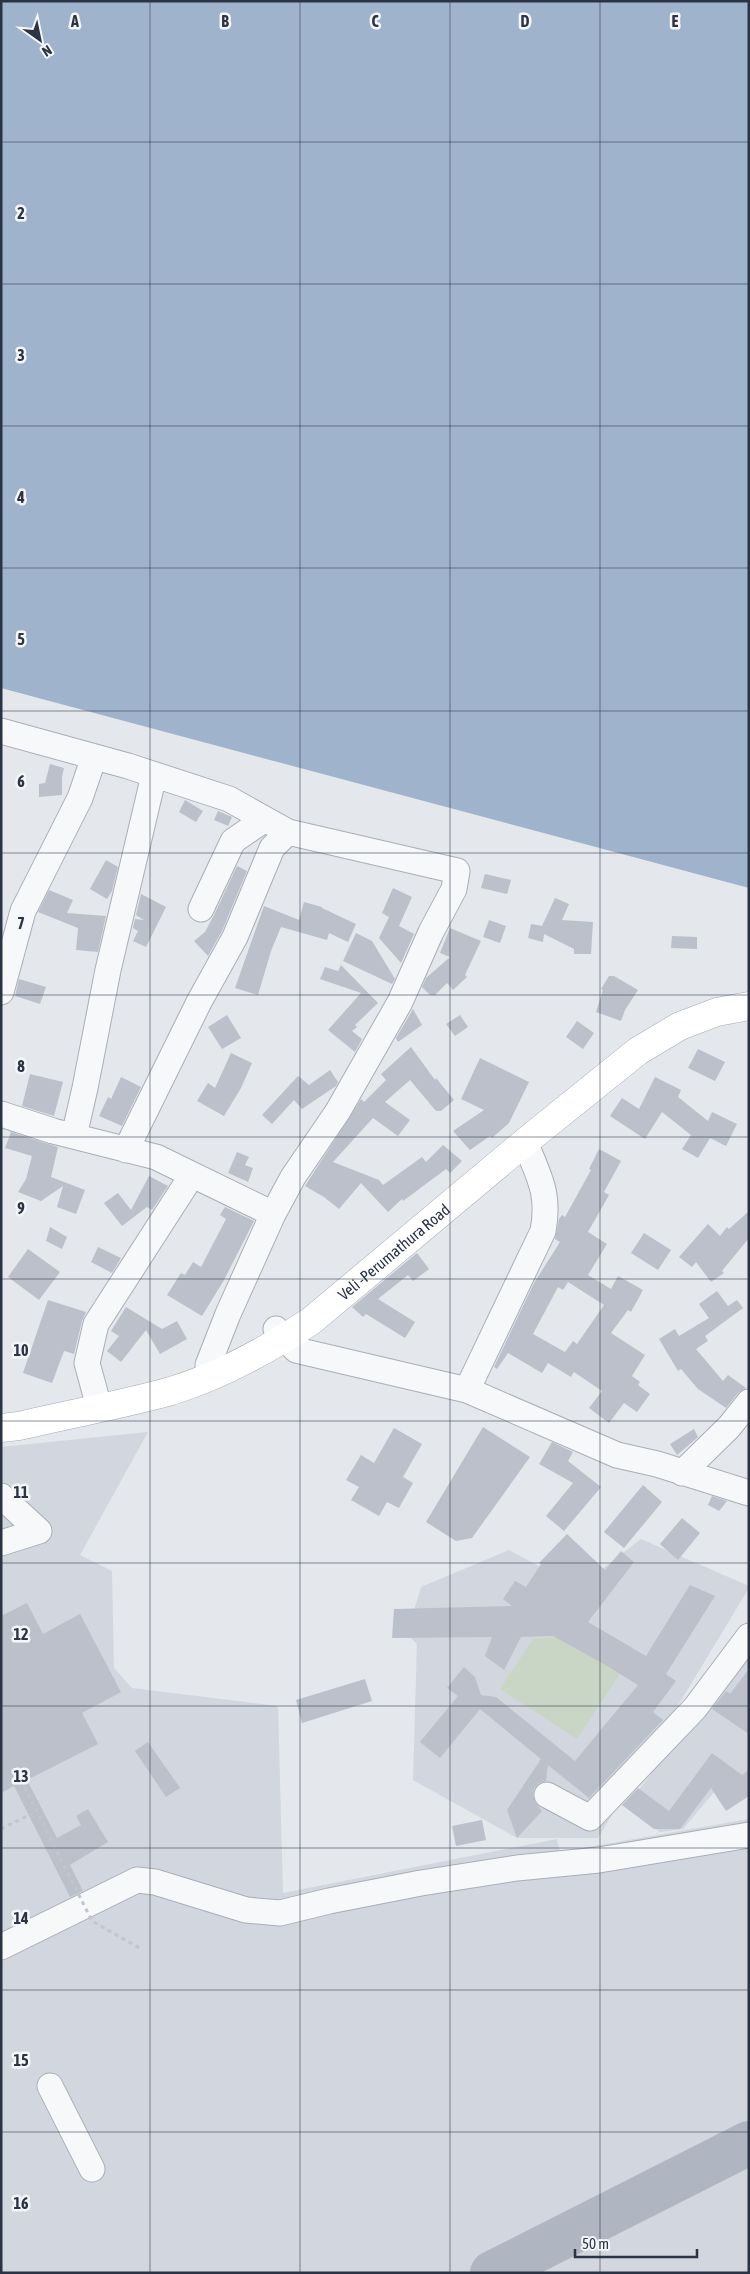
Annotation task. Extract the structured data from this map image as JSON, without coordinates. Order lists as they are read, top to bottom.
{
  "streets": {
    "main road": ["Veli -Perumathura Road"]
  },
  "scale_bar": "50 m",
  "north": "bottom right",
  "grid": {
    "columns": [
      "A",
      "B",
      "C",
      "D",
      "E"
    ],
    "rows": [
      "2",
      "3",
      "4",
      "5",
      "6",
      "7",
      "8",
      "9",
      "10",
      "11",
      "12",
      "13",
      "14",
      "15",
      "16"
    ]
  }
}
